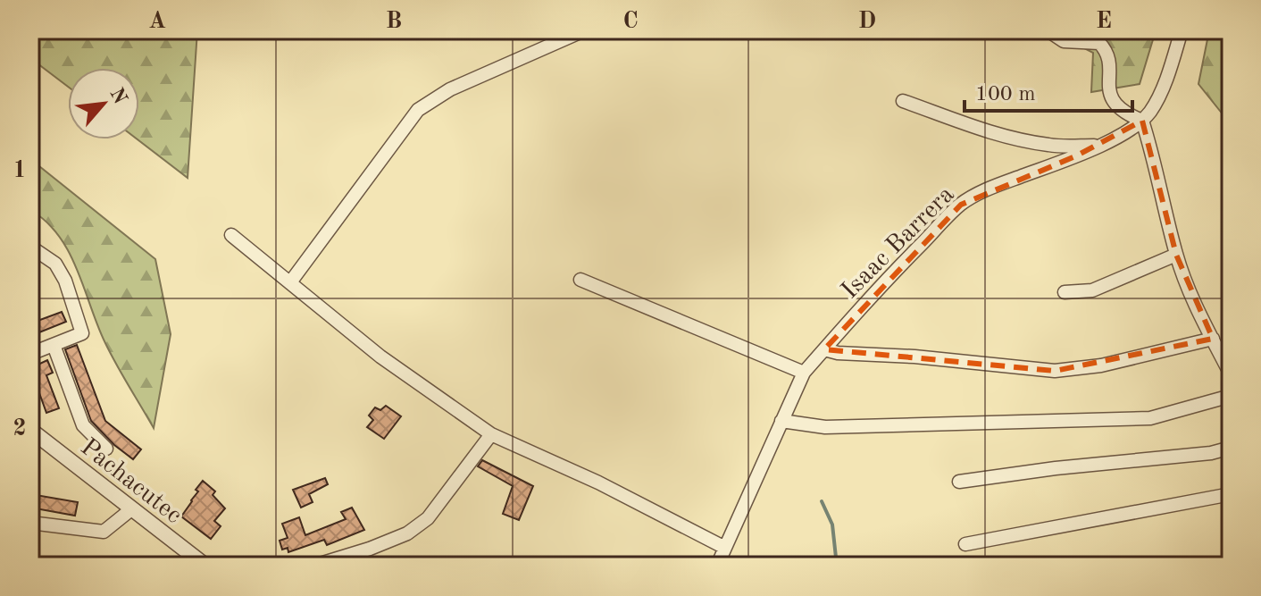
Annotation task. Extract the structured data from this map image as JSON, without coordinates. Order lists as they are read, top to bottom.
{
  "streets": {
    "street": ["Isaac Barrera", "Pachacutec"]
  },
  "scale_bar": "100 m",
  "north": "top right",
  "grid": {
    "columns": [
      "A",
      "B",
      "C",
      "D",
      "E"
    ],
    "rows": ["1", "2"]
  }
}
